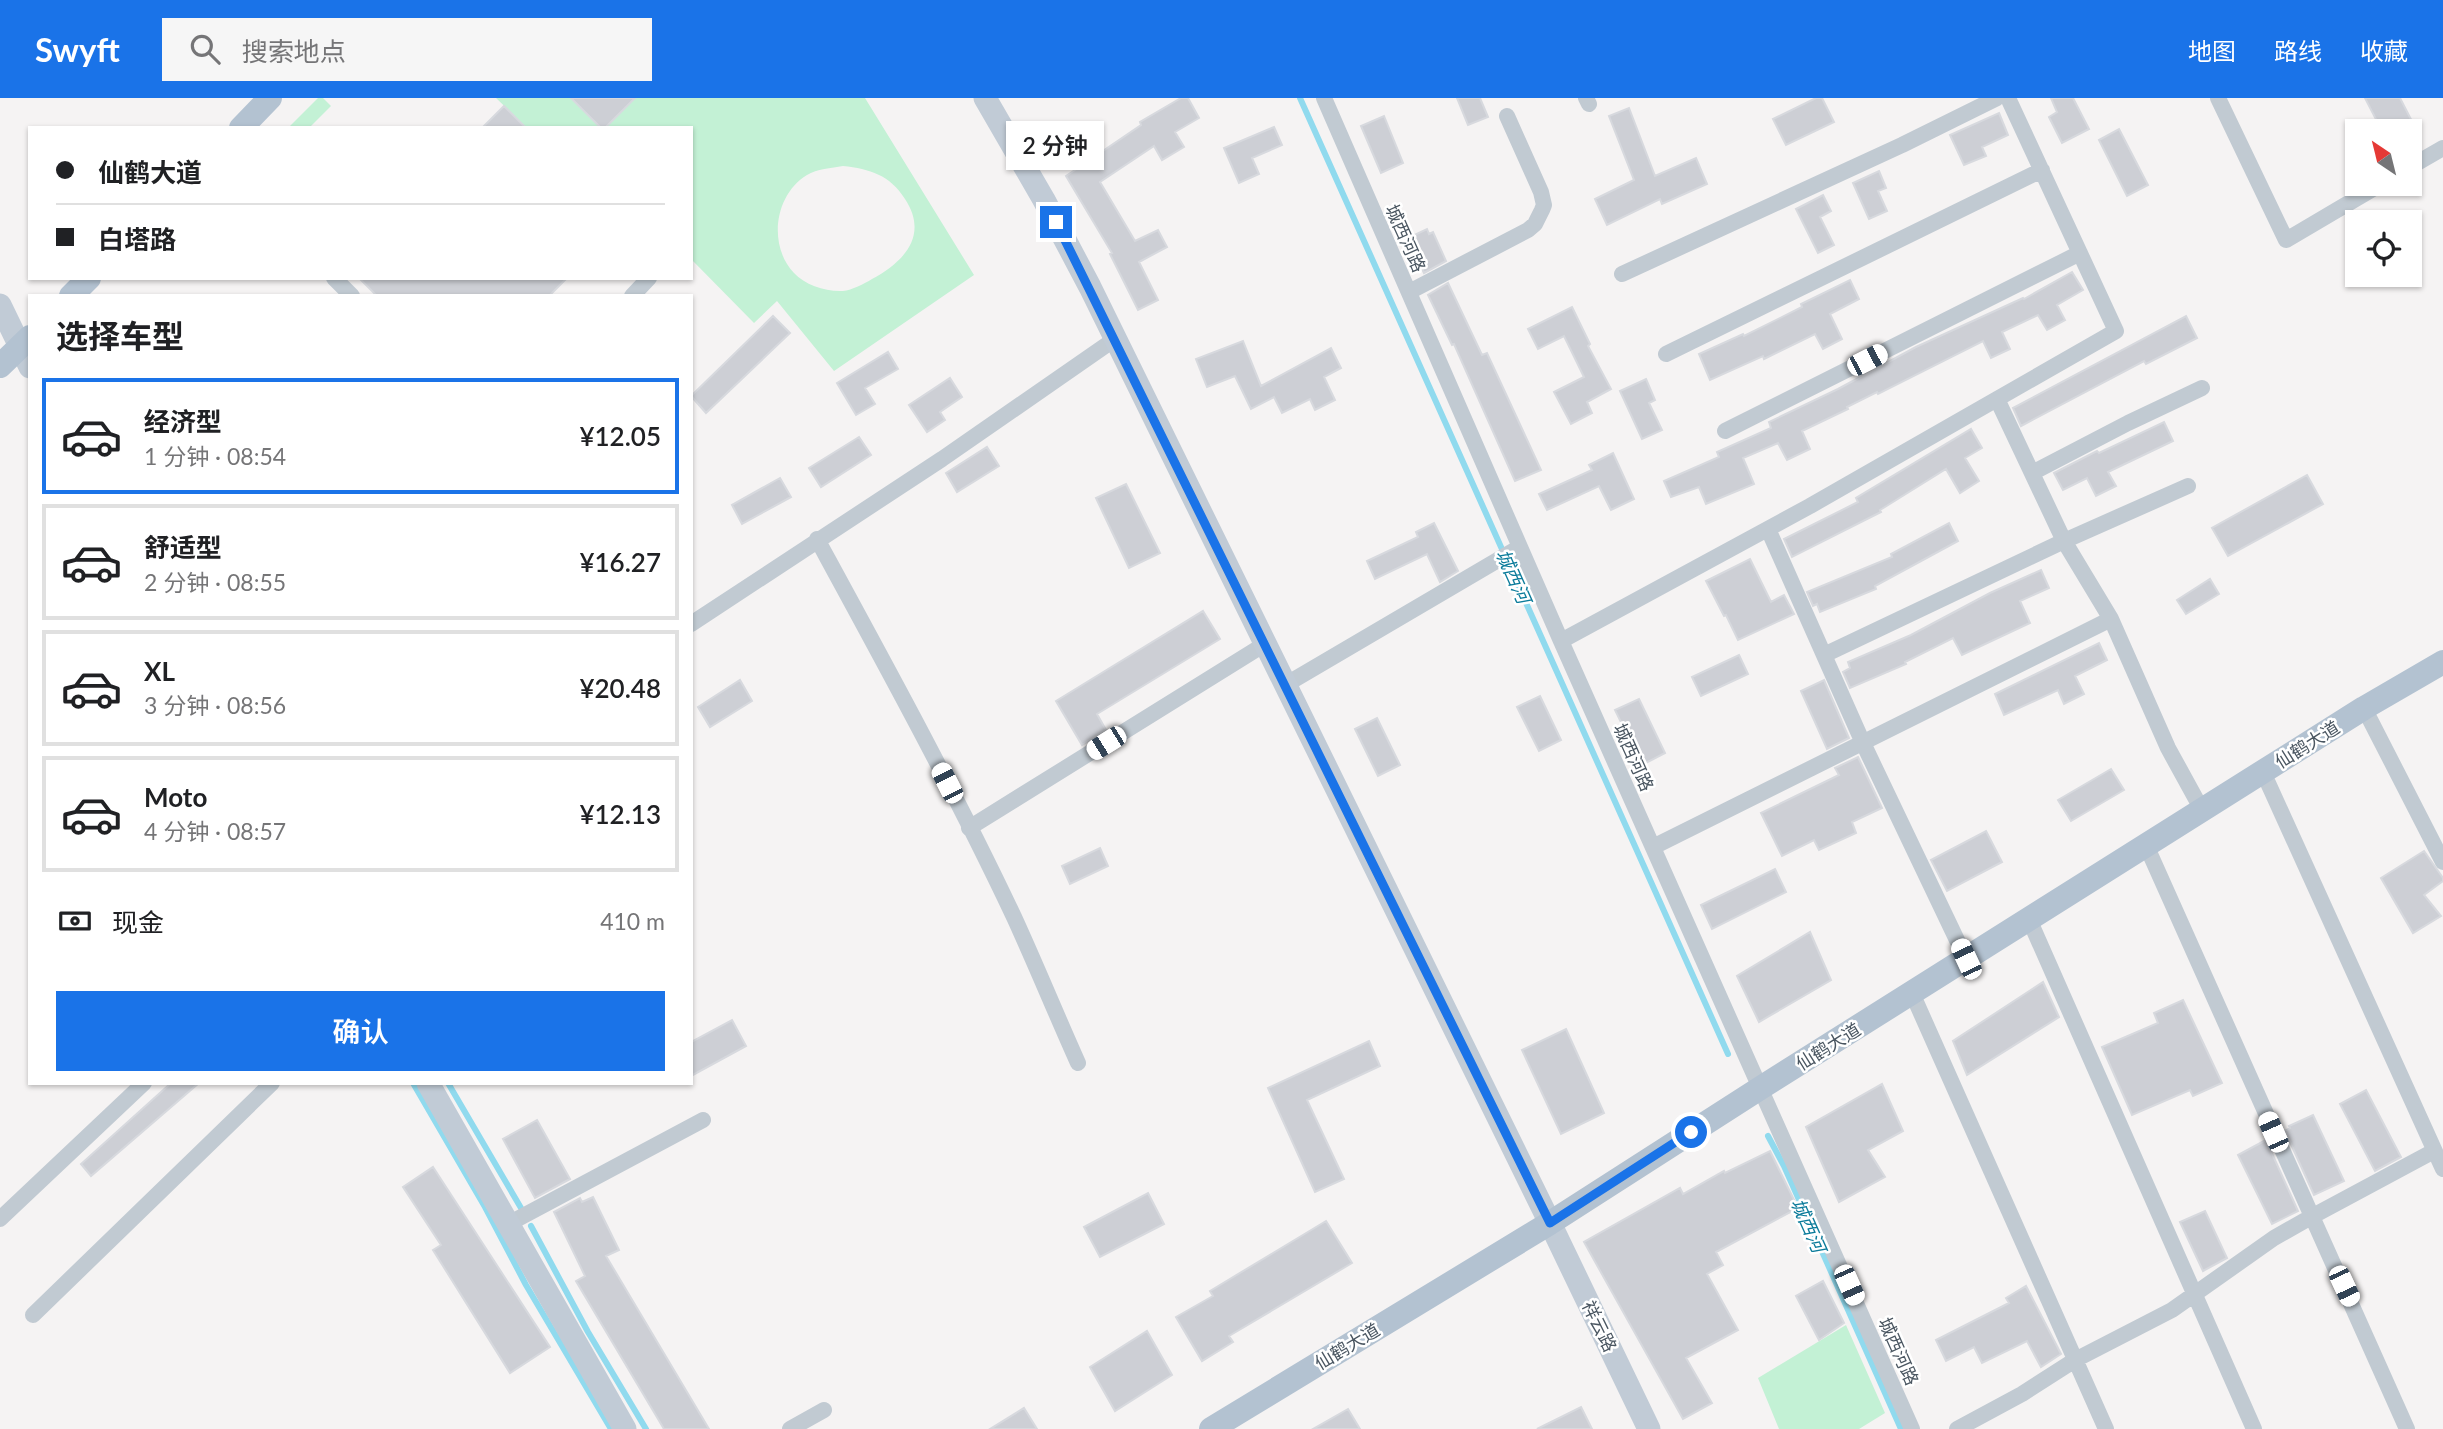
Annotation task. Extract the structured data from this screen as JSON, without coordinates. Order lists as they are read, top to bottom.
{
  "streets": {
    "main road": ["仙鹤大道"],
    "street": ["城西河路", "祥云路"]
  },
  "crossings": [
    ["城西河路", "仙鹤大道"],
    ["仙鹤大道", "祥云路"]
  ],
  "water": ["城西河"],
  "north": "top left",
  "page": {
    "header": "Swyft",
    "search": "搜索地点",
    "nav": ["地图", "路线", "收藏"],
    "bubble": "2 分钟",
    "banner": ["仙鹤大道", "白塔路"],
    "heading": "选择车型",
    "list": [
      {
        "name": "经济型",
        "note": "1 分钟 · 08:54",
        "value": "¥12.05"
      },
      {
        "name": "舒适型",
        "note": "2 分钟 · 08:55",
        "value": "¥16.27"
      },
      {
        "name": "XL",
        "note": "3 分钟 · 08:56",
        "value": "¥20.48"
      },
      {
        "name": "Moto",
        "note": "4 分钟 · 08:57",
        "value": "¥12.13"
      }
    ],
    "pay": ["现金", "410 m"],
    "buttons": "确认"
  }
}
